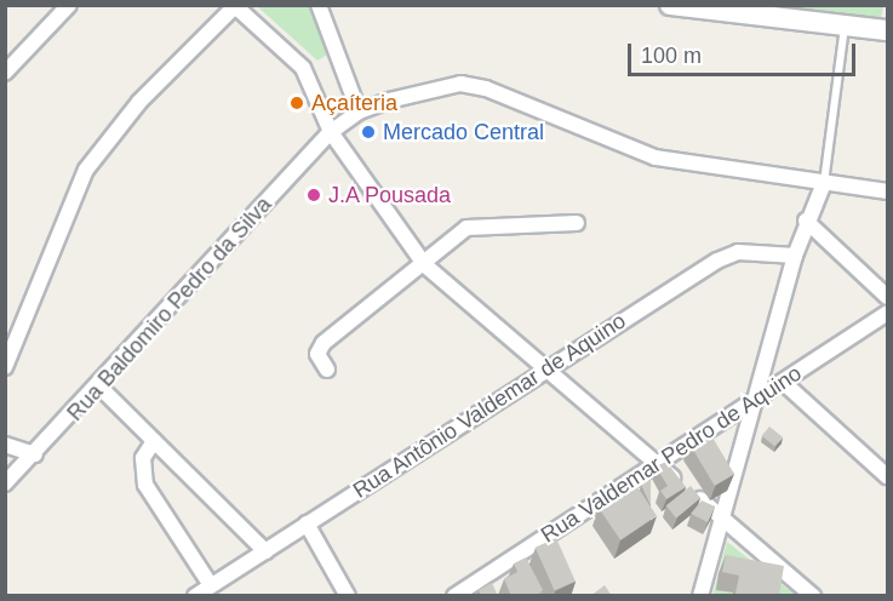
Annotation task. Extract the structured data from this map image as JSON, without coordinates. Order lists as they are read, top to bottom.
{
  "streets": {
    "street": ["Rua Baldomiro Pedro da Silva", "Rua Antônio Valdemar de Aquino", "Rua Valdemar Pedro de Aquino"]
  },
  "places": ["Açaíteria", "Mercado Central", "J.A Pousada"],
  "scale_bar": "100 m"
}
